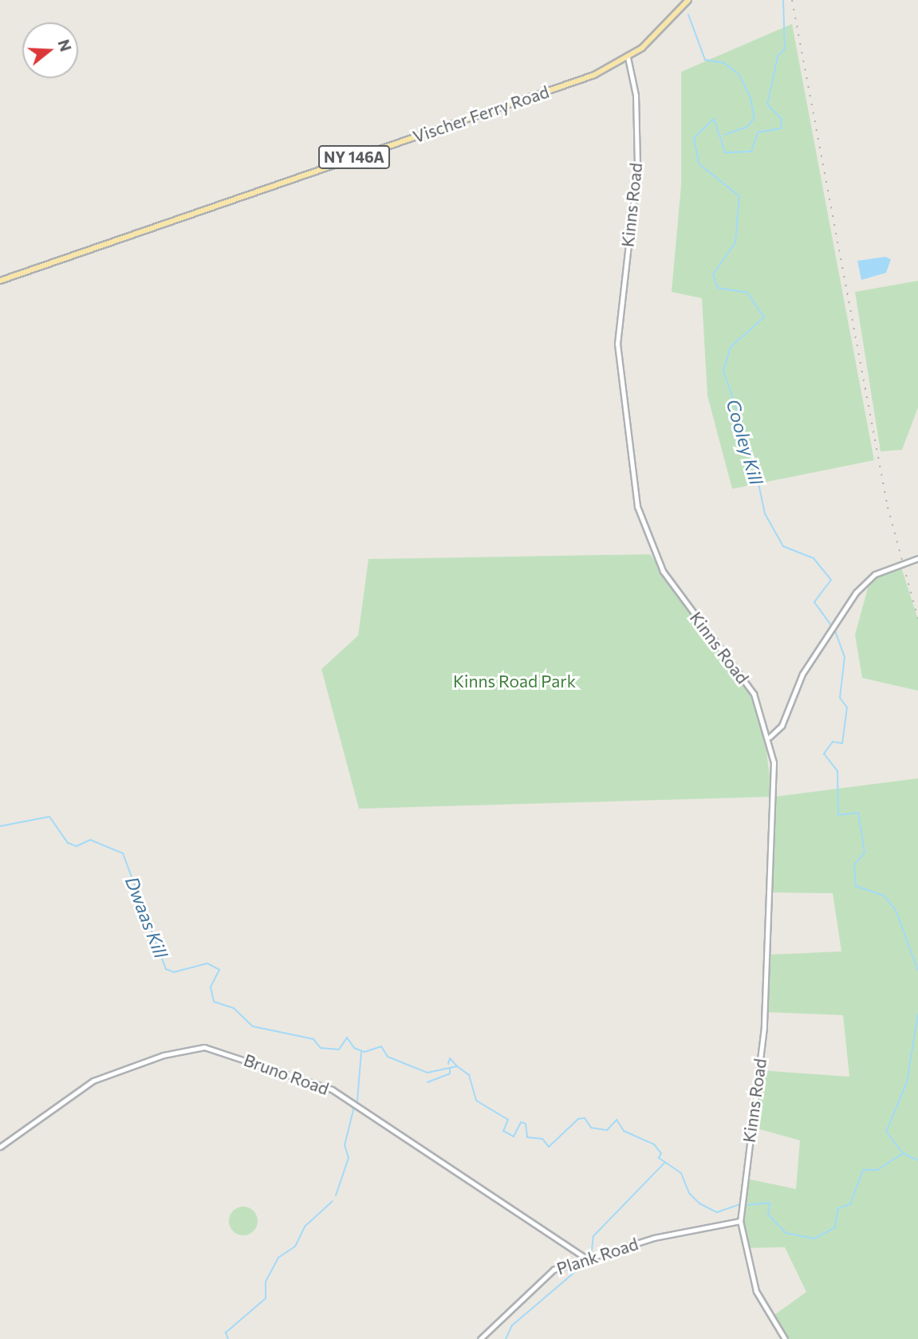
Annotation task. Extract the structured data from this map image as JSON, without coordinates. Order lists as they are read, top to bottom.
{
  "streets": {
    "main road": ["Vischer Ferry Road", "NY 146A"],
    "street": ["Kinns Road", "Bruno Road", "Plank Road"]
  },
  "crossings": [
    ["Vischer Ferry Road", "Kinns Road"],
    ["Kinns Road", "Plank Road"],
    ["Bruno Road", "Plank Road"]
  ],
  "water": ["Cooley Kill", "Dwaas Kill"],
  "parks": ["Kinns Road Park"],
  "north": "right"
}
